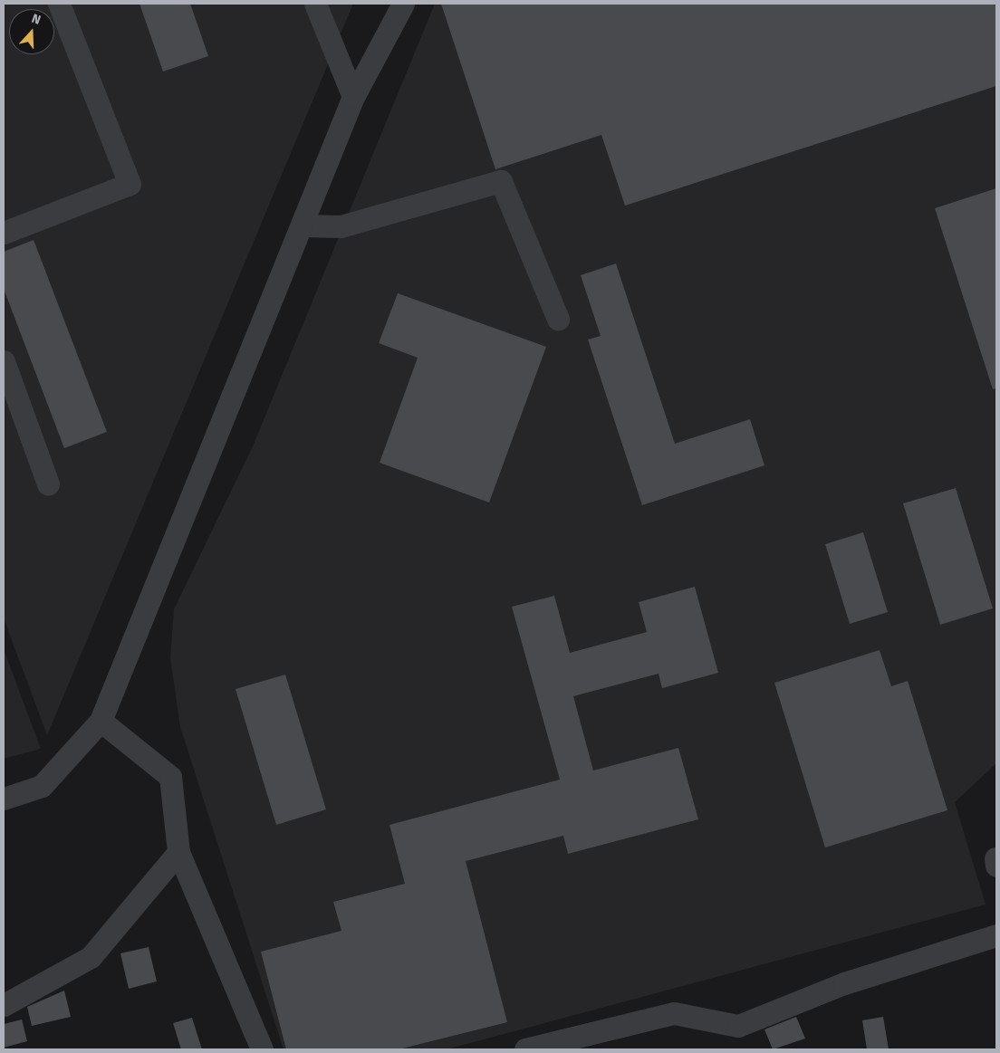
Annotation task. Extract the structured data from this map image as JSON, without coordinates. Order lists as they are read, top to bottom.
{
  "north": "top"
}
